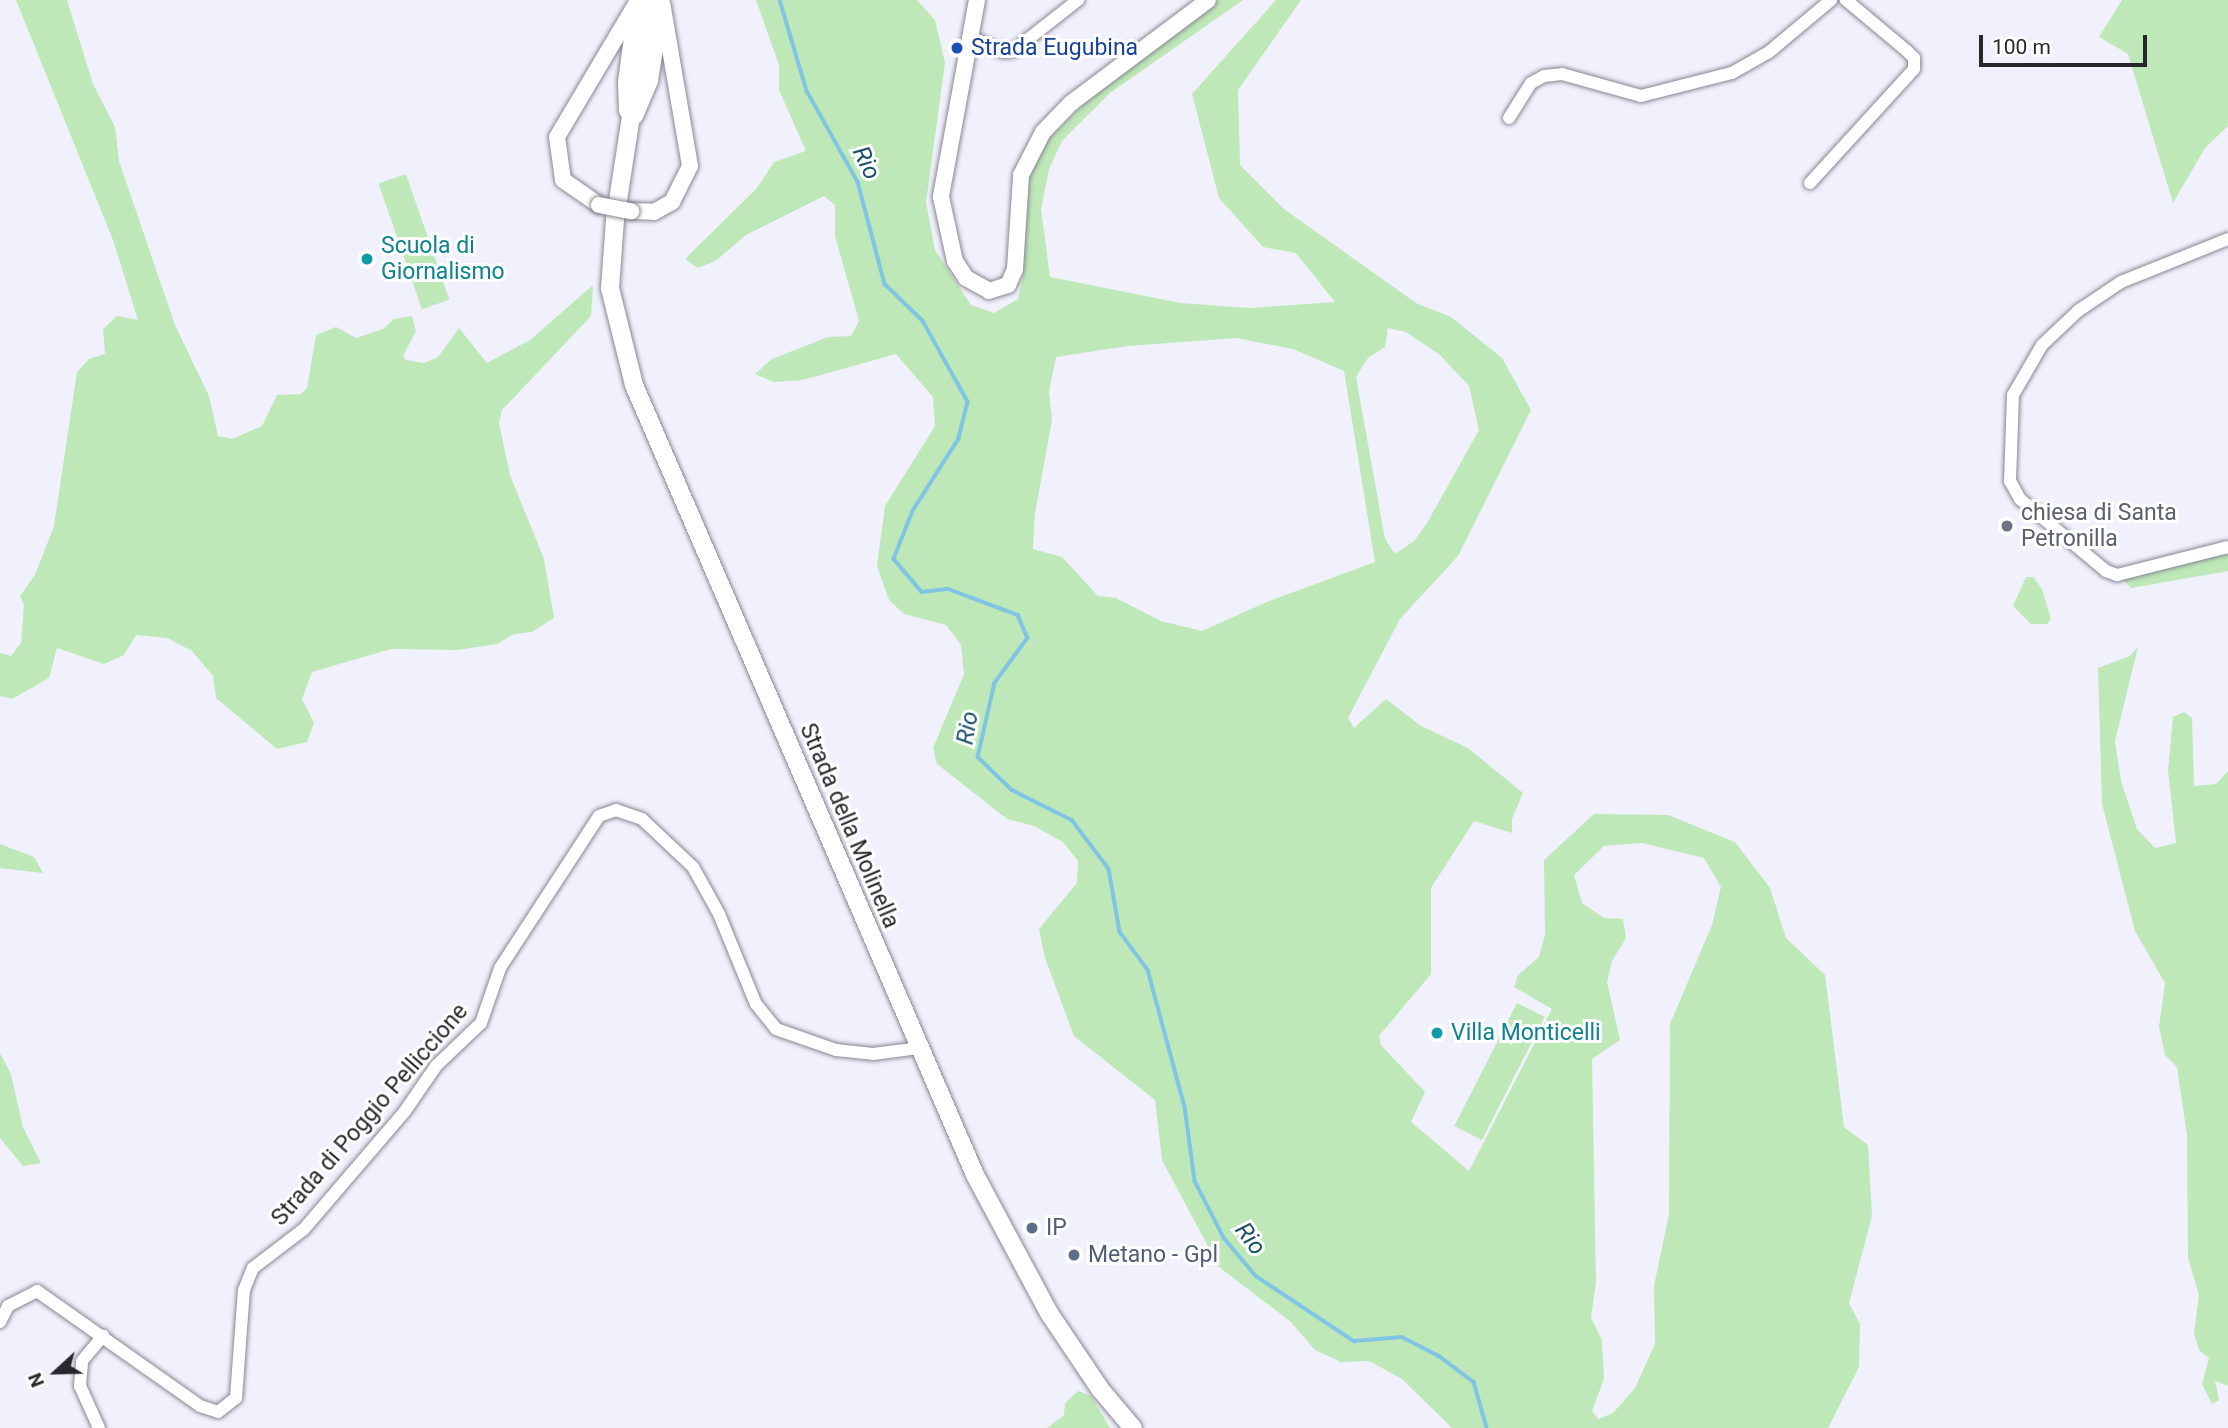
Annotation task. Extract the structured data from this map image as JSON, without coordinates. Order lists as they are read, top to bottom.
{
  "streets": {
    "main road": ["Strada della Molinella"],
    "street": ["Strada di Poggio Pelliccione"]
  },
  "crossings": [
    ["Strada della Molinella", "Strada di Poggio Pelliccione"]
  ],
  "water": ["Rio"],
  "places": [
    "Strada Eugubina",
    "Scuola di Giornalismo",
    "chiesa di Santa Petronilla",
    "Villa Monticelli",
    "IP",
    "Metano - Gpl"
  ],
  "scale_bar": "100 m",
  "north": "left"
}
